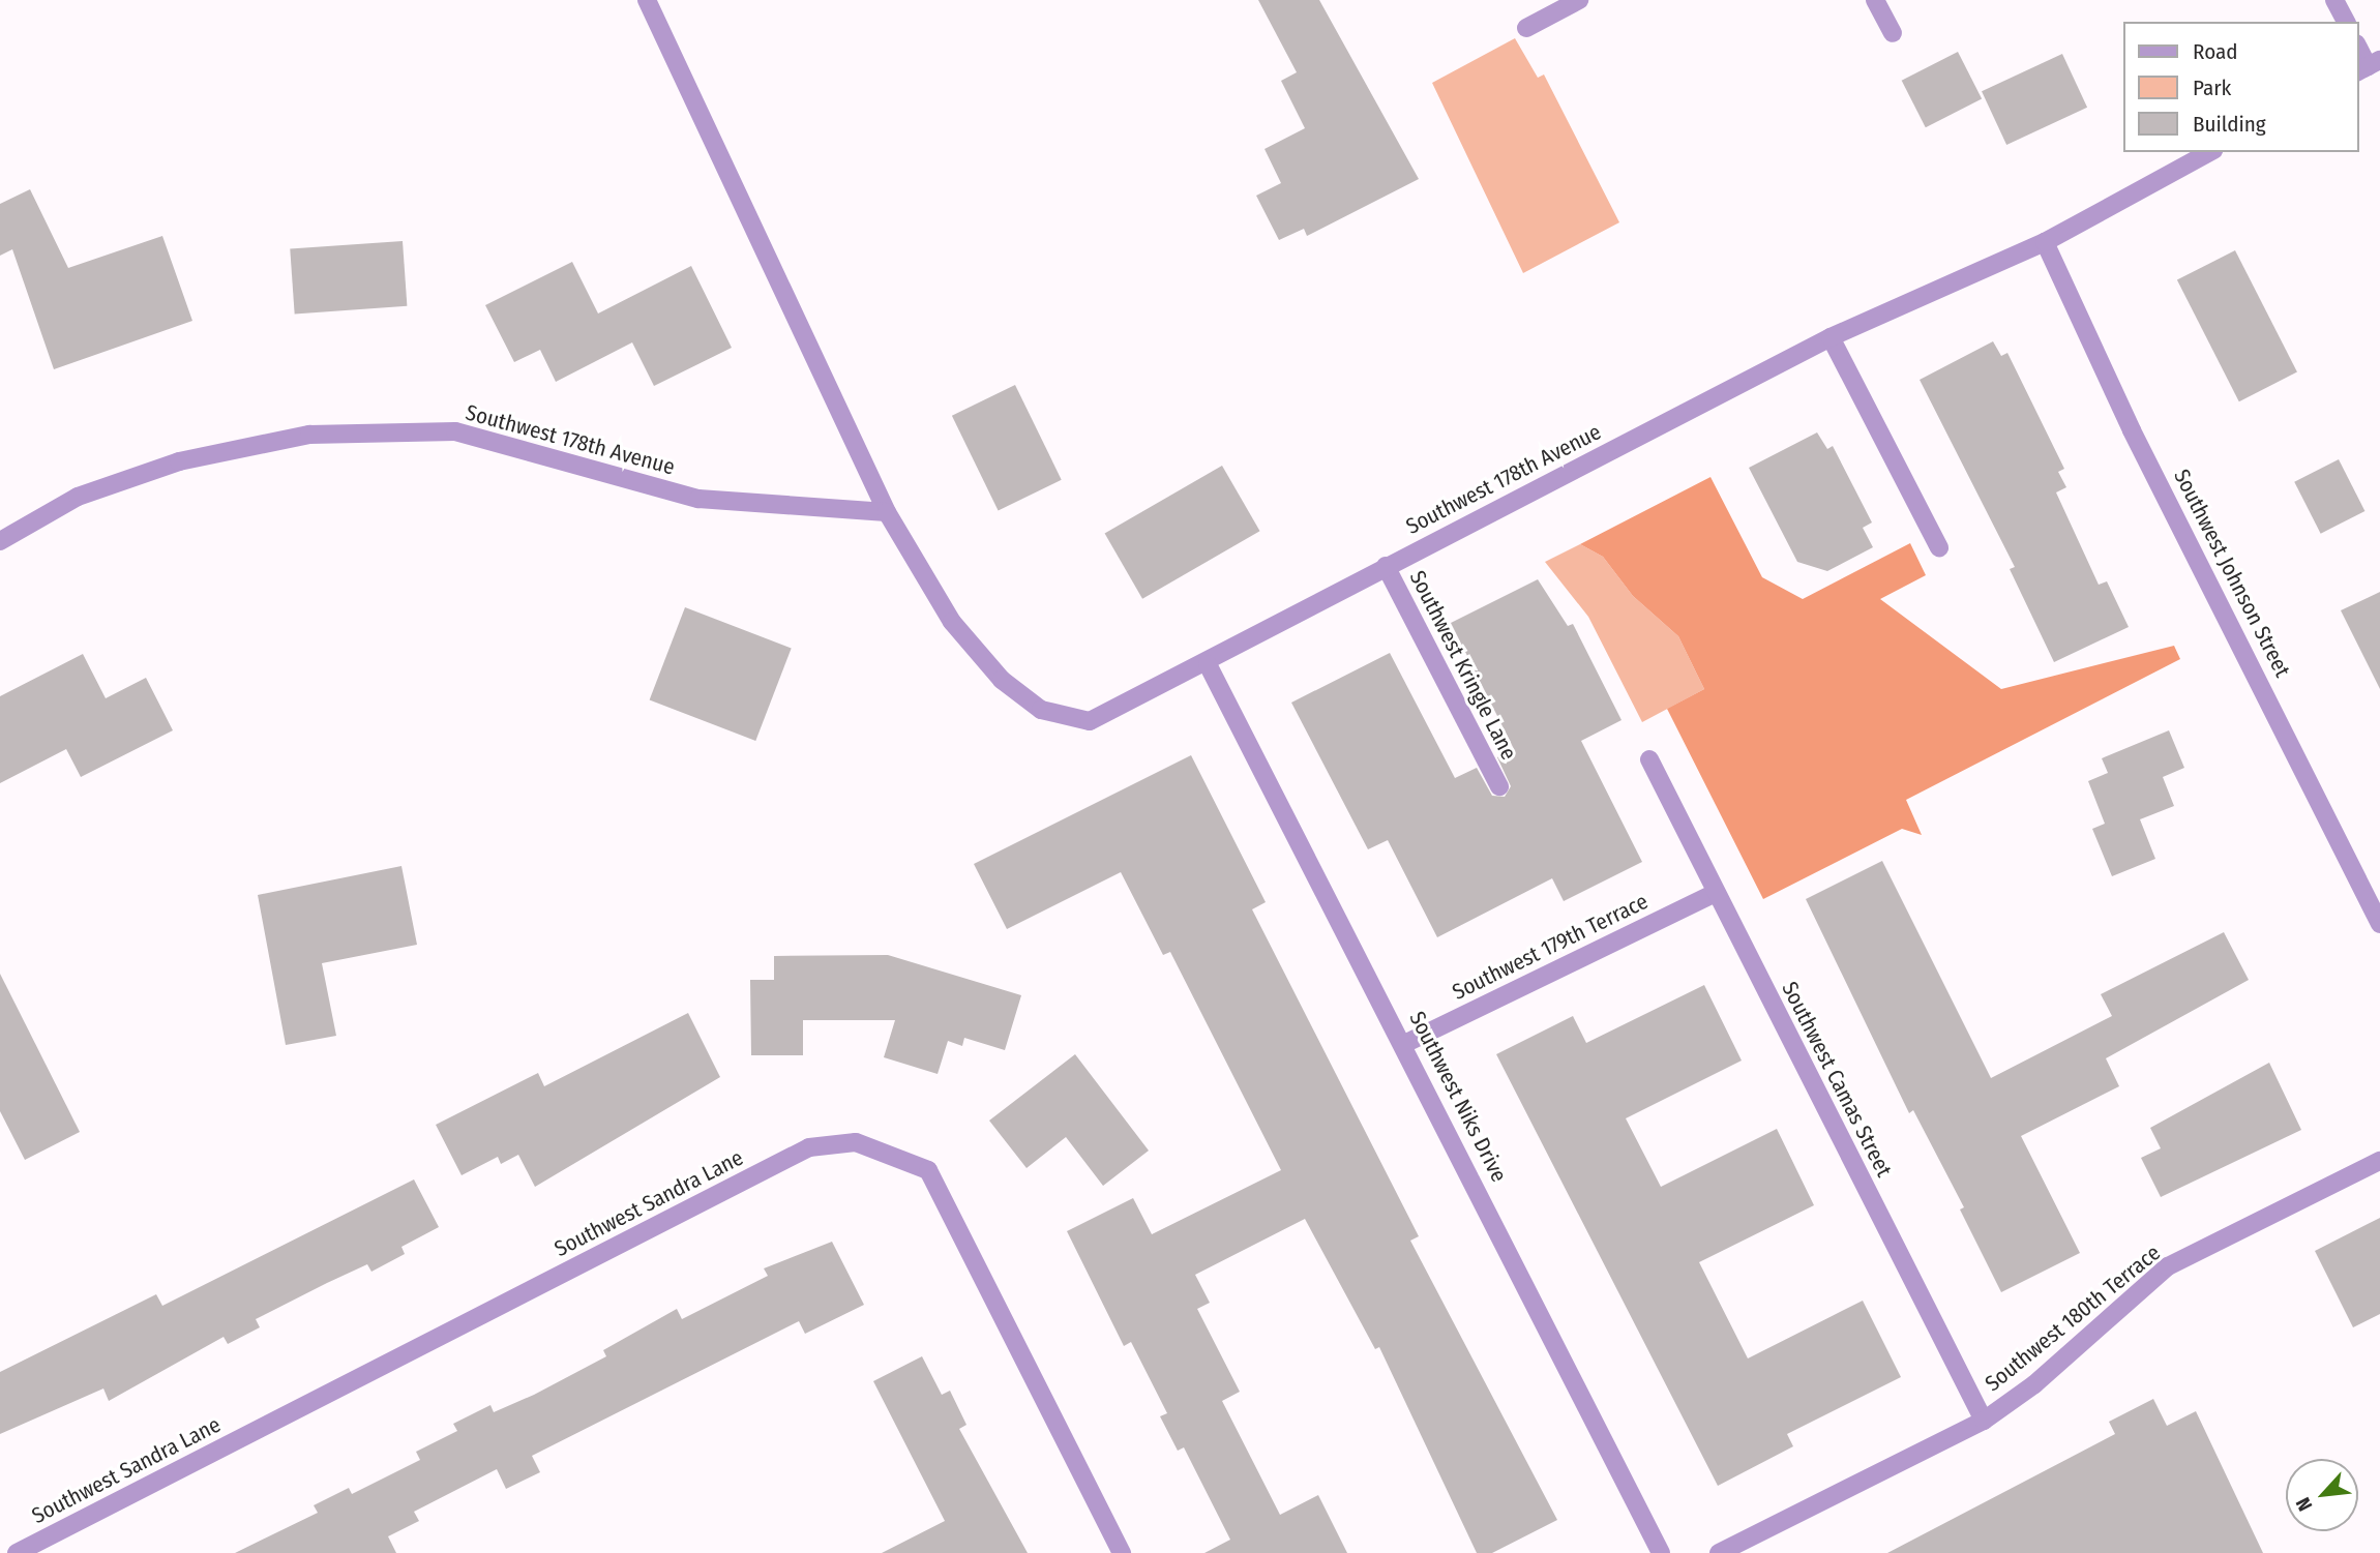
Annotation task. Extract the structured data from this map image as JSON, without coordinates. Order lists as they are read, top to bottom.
{
  "streets": {
    "street": [
      "Southwest 178th Avenue",
      "Southwest Johnson Street",
      "Southwest Kringle Lane",
      "Southwest 179th Terrace",
      "Southwest Camas Street",
      "Southwest Niks Drive",
      "Southwest Sandra Lane",
      "Southwest 180th Terrace"
    ]
  },
  "crossings": [
    ["Southwest 178th Avenue", "Southwest Johnson Street"],
    ["Southwest 178th Avenue", "Southwest Kringle Lane"],
    ["Southwest 178th Avenue", "Southwest Niks Drive"],
    ["Southwest 179th Terrace", "Southwest Camas Street"],
    ["Southwest 179th Terrace", "Southwest Niks Drive"],
    ["Southwest Camas Street", "Southwest 180th Terrace"]
  ],
  "legend": ["Road", "Park", "Building"],
  "north": "bottom left"
}
